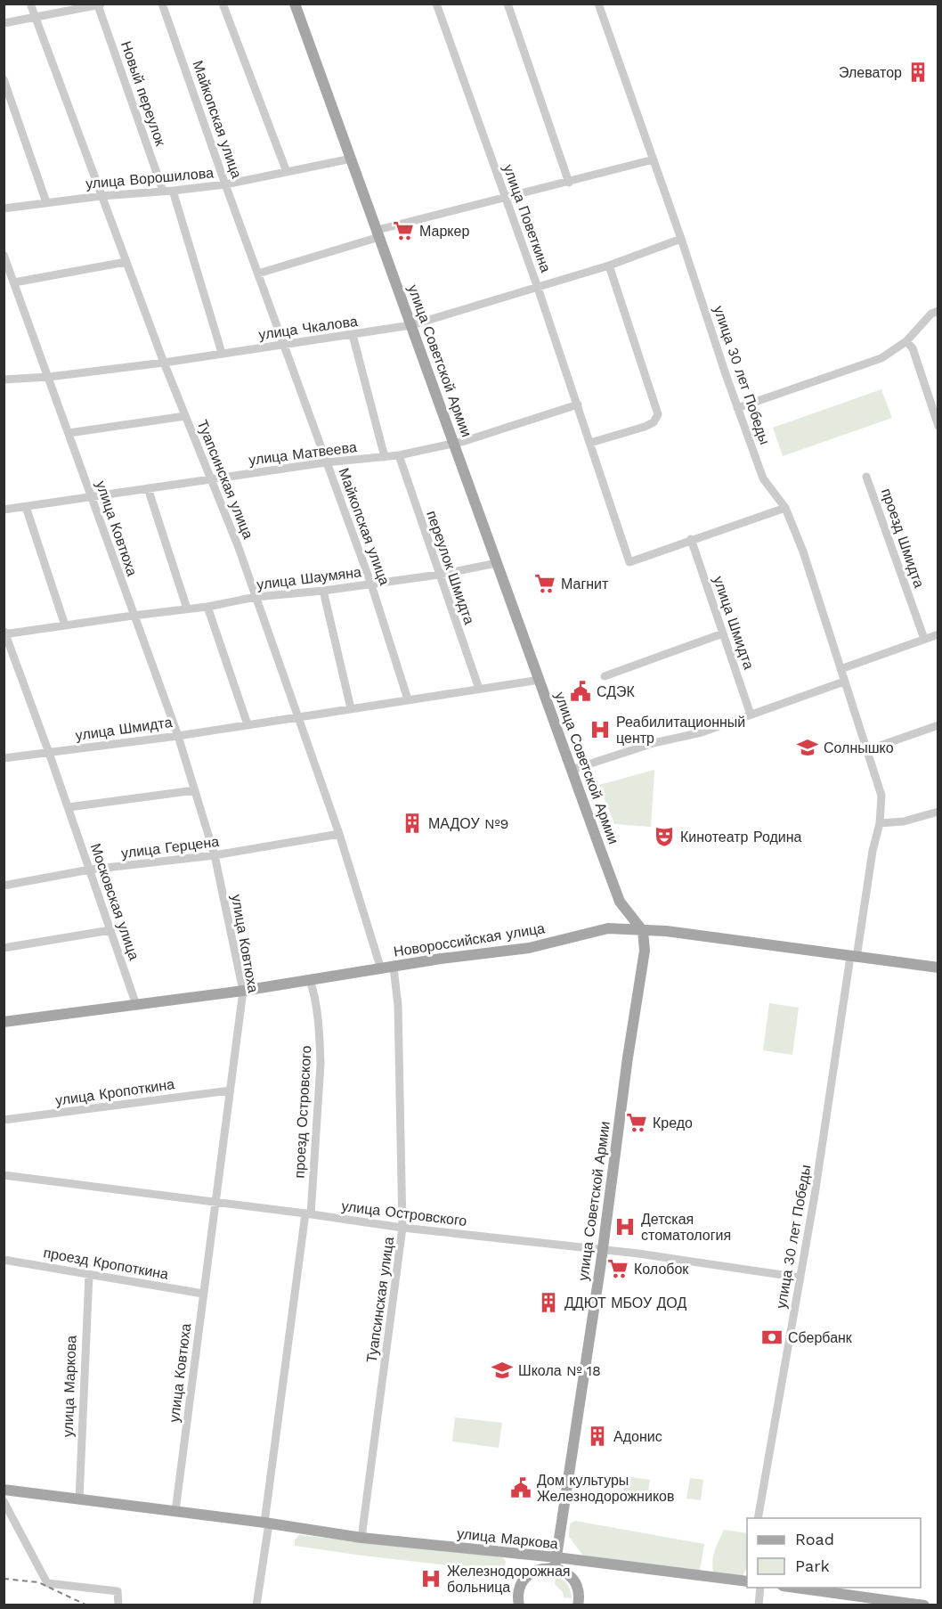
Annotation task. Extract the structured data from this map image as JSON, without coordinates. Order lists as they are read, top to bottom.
{
  "streets": {
    "main road": ["улица Советской Армии", "Новороссийская улица", "улица Маркова"],
    "street": [
      "Новый переулок",
      "Майкопская улица",
      "улица Ворошилова",
      "улица Поветкина",
      "улица Чкалова",
      "улица 30 лет Победы",
      "улица Матвеева",
      "Туапсинская улица",
      "улица Ковтюха",
      "проезд Шмидта",
      "переулок Шмидта",
      "улица Шаумяна",
      "улица Шмидта",
      "улица Герцена",
      "Московская улица",
      "улица Кропоткина",
      "проезд Островского",
      "улица Островского",
      "проезд Кропоткина"
    ]
  },
  "crossings": [
    ["Новый переулок", "улица Ворошилова"],
    ["Майкопская улица", "улица Ворошилова"],
    ["Майкопская улица", "улица Чкалова"],
    ["Майкопская улица", "улица Матвеева"],
    ["Майкопская улица", "улица Шаумяна"],
    ["Майкопская улица", "улица Шмидта"],
    ["улица Ворошилова", "улица Советской Армии"],
    ["улица Ворошилова", "Туапсинская улица"],
    ["улица Поветкина", "улица Чкалова"],
    ["улица Поветкина", "улица Матвеева"],
    ["улица Поветкина", "улица Шмидта"],
    ["улица Чкалова", "улица Советской Армии"],
    ["улица Чкалова", "улица 30 лет Победы"],
    ["улица Чкалова", "Туапсинская улица"],
    ["улица Чкалова", "улица Ковтюха"],
    ["улица Советской Армии", "улица Матвеева"],
    ["улица Советской Армии", "улица Шаумяна"],
    ["улица Советской Армии", "улица Шмидта"],
    ["улица Советской Армии", "Новороссийская улица"],
    ["улица Советской Армии", "улица Островского"],
    ["улица Советской Армии", "улица Маркова"],
    ["улица 30 лет Победы", "Новороссийская улица"],
    ["улица 30 лет Победы", "улица Островского"],
    ["улица Матвеева", "Туапсинская улица"],
    ["улица Матвеева", "улица Ковтюха"],
    ["улица Матвеева", "переулок Шмидта"],
    ["Туапсинская улица", "улица Шаумяна"],
    ["Туапсинская улица", "улица Шмидта"],
    ["Туапсинская улица", "улица Герцена"],
    ["Туапсинская улица", "Новороссийская улица"],
    ["Туапсинская улица", "улица Островского"],
    ["Туапсинская улица", "улица Маркова"],
    ["улица Ковтюха", "улица Шаумяна"],
    ["улица Ковтюха", "улица Шмидта"],
    ["улица Ковтюха", "улица Герцена"],
    ["улица Ковтюха", "Новороссийская улица"],
    ["улица Ковтюха", "улица Кропоткина"],
    ["улица Ковтюха", "улица Островского"],
    ["улица Ковтюха", "проезд Кропоткина"],
    ["улица Ковтюха", "улица Маркова"],
    ["переулок Шмидта", "улица Шаумяна"],
    ["переулок Шмидта", "улица Шмидта"],
    ["улица Шаумяна", "Московская улица"],
    ["улица Шмидта", "Московская улица"],
    ["улица Герцена", "Московская улица"],
    ["Московская улица", "Новороссийская улица"],
    ["Новороссийская улица", "проезд Островского"],
    ["проезд Островского", "улица Островского"],
    ["проезд Кропоткина", "улица Маркова"]
  ],
  "places": {
    "building": [
      "Элеватор",
      "МАДОУ №9",
      "ДДЮТ МБОУ ДОД",
      "Адонис"
    ],
    "supermarket": [
      "Маркер",
      "Магнит",
      "Кредо",
      "Колобок"
    ],
    "public building": ["СДЭК", "Дом культуры Железнодорожников"],
    "hospital": ["Реабилитационный центр", "Детская стоматология", "Железнодорожная больница"],
    "school or university": ["Солнышко", "Школа № 18"],
    "theatre": ["Кинотеатр Родина"],
    "bank": ["Сбербанк"]
  },
  "legend": ["Road", "Park"]
}
